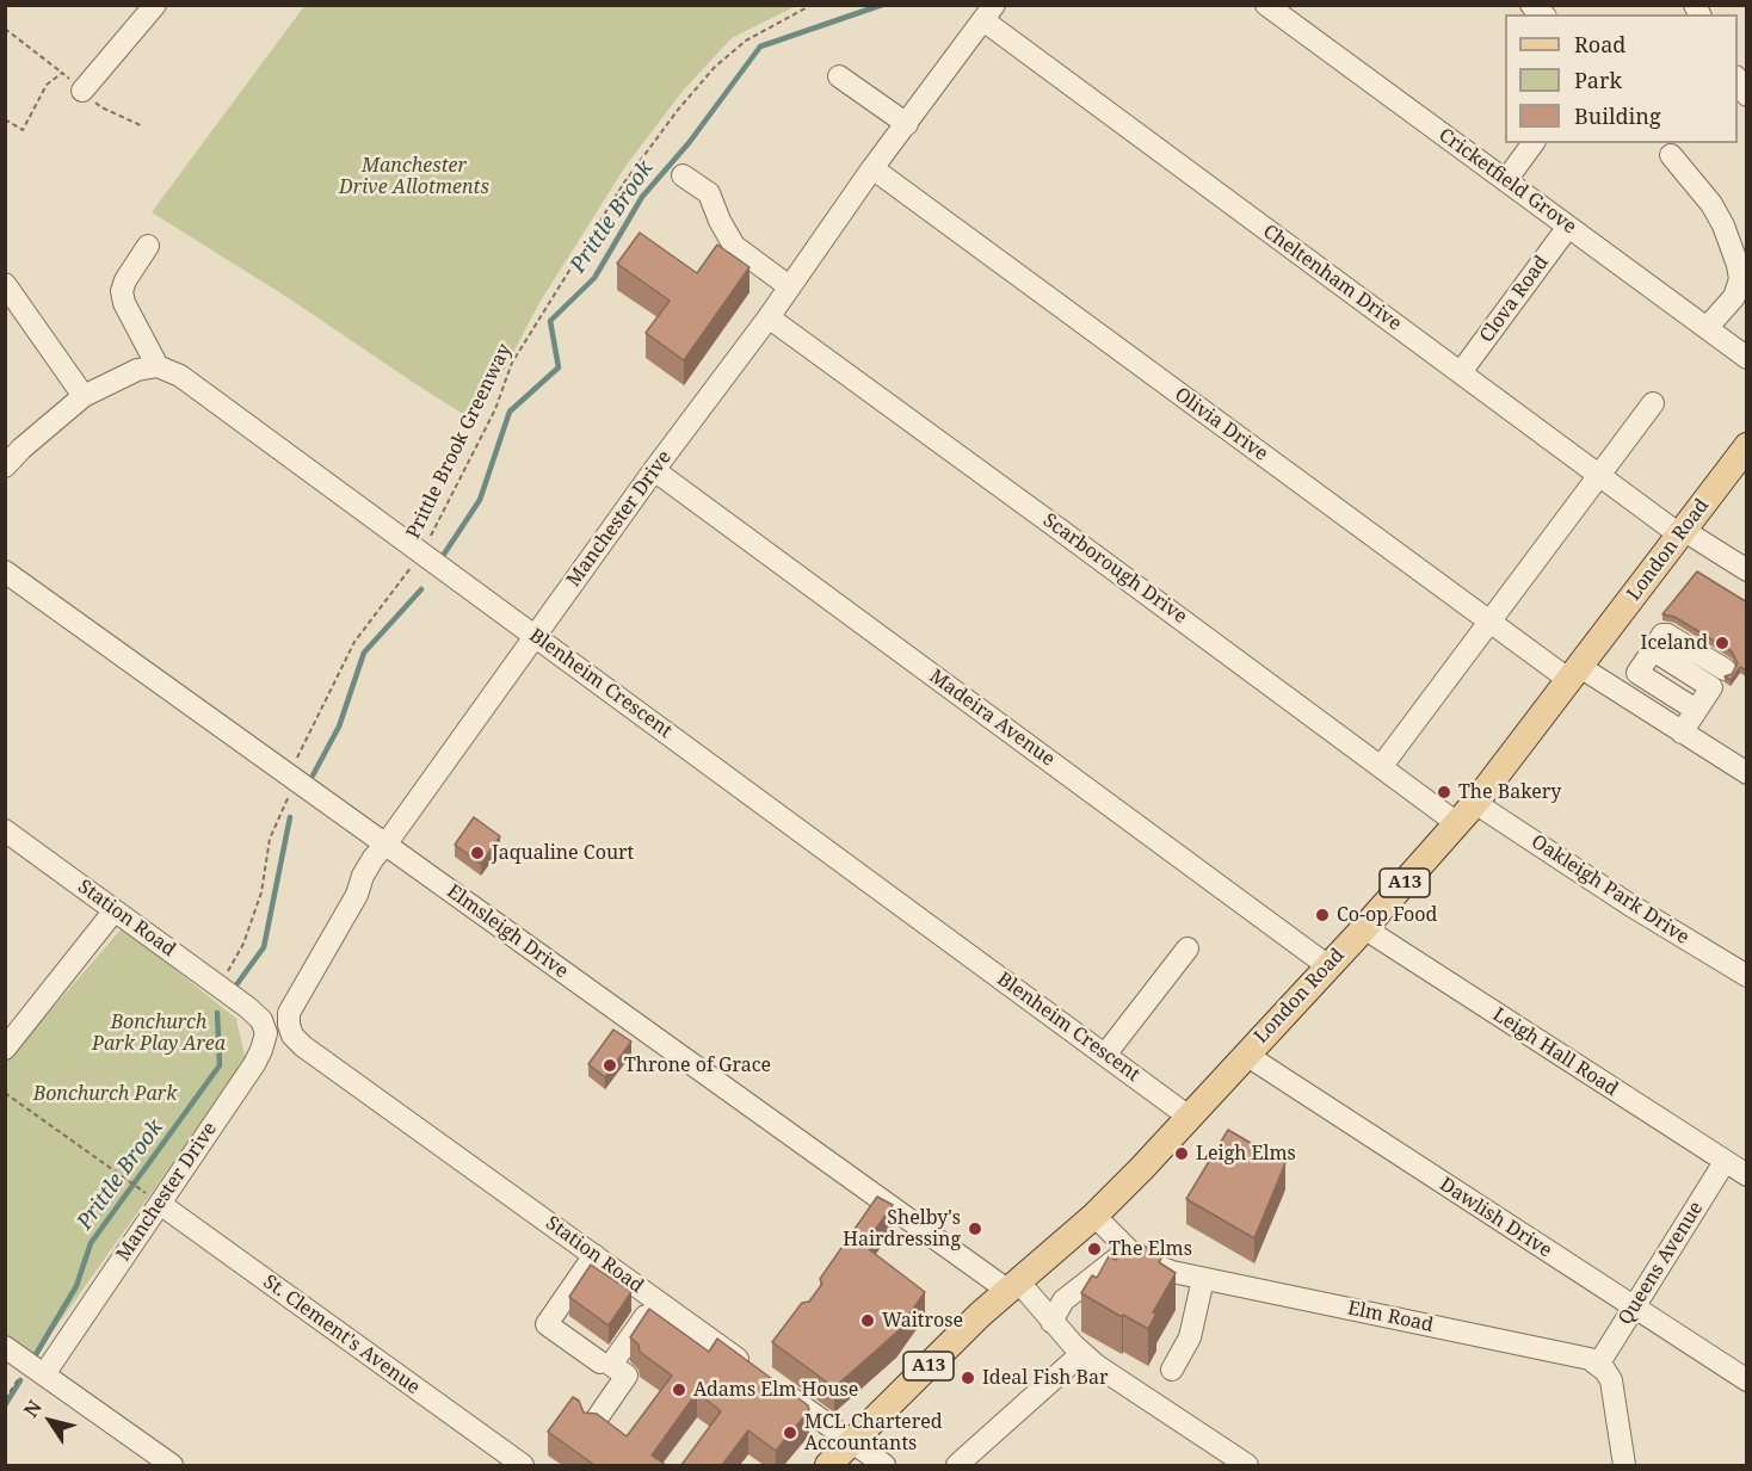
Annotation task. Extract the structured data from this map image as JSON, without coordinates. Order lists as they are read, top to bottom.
{
  "streets": {
    "main road": ["London Road", "A13"],
    "street": [
      "Cricketfield Grove",
      "Cheltenham Drive",
      "Clova Road",
      "Olivia Drive",
      "Manchester Drive",
      "Scarborough Drive",
      "Blenheim Crescent",
      "Madeira Avenue",
      "Oakleigh Park Drive",
      "Station Road",
      "Elmsleigh Drive",
      "Leigh Hall Road",
      "Dawlish Drive",
      "Queens Avenue",
      "Elm Road",
      "St. Clement's Avenue"
    ],
    "path": ["Prittle Brook Greenway"]
  },
  "crossings": [
    ["Cricketfield Grove", "Clova Road"],
    ["Cheltenham Drive", "Clova Road"],
    ["Cheltenham Drive", "Manchester Drive"],
    ["Cheltenham Drive", "London Road"],
    ["Olivia Drive", "Manchester Drive"],
    ["Olivia Drive", "London Road"],
    ["Prittle Brook Greenway", "Blenheim Crescent"],
    ["Prittle Brook Greenway", "Station Road"],
    ["Prittle Brook Greenway", "Elmsleigh Drive"],
    ["Manchester Drive", "Scarborough Drive"],
    ["Manchester Drive", "Blenheim Crescent"],
    ["Manchester Drive", "Madeira Avenue"],
    ["Manchester Drive", "Station Road"],
    ["Manchester Drive", "Elmsleigh Drive"],
    ["Manchester Drive", "St. Clement's Avenue"],
    ["London Road", "Scarborough Drive"],
    ["London Road", "Blenheim Crescent"],
    ["London Road", "Madeira Avenue"],
    ["London Road", "Oakleigh Park Drive"],
    ["London Road", "Elmsleigh Drive"],
    ["London Road", "Leigh Hall Road"],
    ["London Road", "Dawlish Drive"],
    ["London Road", "Elm Road"],
    ["Leigh Hall Road", "Queens Avenue"],
    ["Dawlish Drive", "Queens Avenue"],
    ["Queens Avenue", "Elm Road"]
  ],
  "water": ["Prittle Brook"],
  "parks": ["Manchester Drive Allotments", "Bonchurch Park Play Area", "Bonchurch Park"],
  "places": [
    "Iceland",
    "The Bakery",
    "Jaqualine Court",
    "Co-op Food",
    "Throne of Grace",
    "Leigh Elms",
    "Shelby's Hairdressing",
    "The Elms",
    "Waitrose",
    "Ideal Fish Bar",
    "Adams Elm House",
    "MCL Chartered Accountants"
  ],
  "legend": ["Road", "Park", "Building"],
  "north": "top left"
}
